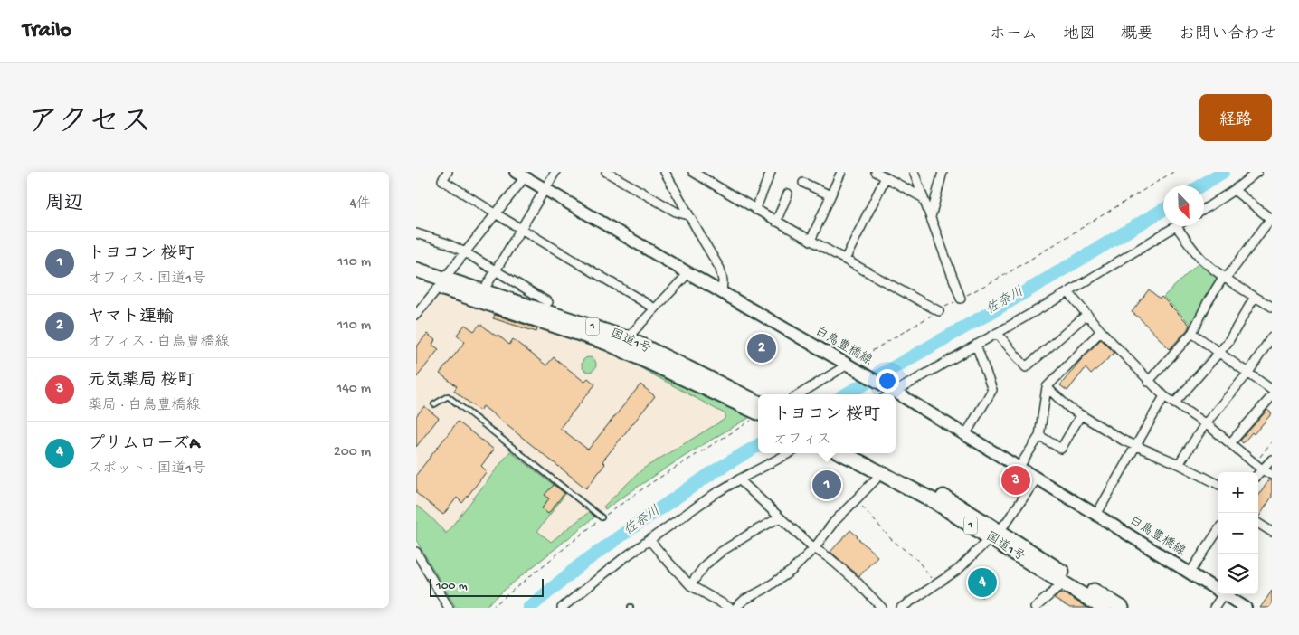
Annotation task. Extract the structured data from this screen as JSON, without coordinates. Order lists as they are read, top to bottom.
{
  "streets": {
    "highway": ["1", "国道1号"],
    "main road": ["白鳥豊橋線"]
  },
  "water": ["佐奈川"],
  "scale_bar": "100 m",
  "north": "bottom right",
  "page": {
    "header": "Trailo",
    "nav": [
      "ホーム",
      "地図",
      "概要",
      "お問い合わせ"
    ],
    "title": "アクセス",
    "buttons": "経路",
    "heading": ["周辺", "4件"],
    "list": [
      {
        "mark": "1",
        "name": "トヨコン 桜町",
        "note": "オフィス · 国道1号",
        "value": "110 m"
      },
      {
        "mark": "2",
        "name": "ヤマト運輸",
        "note": "オフィス · 白鳥豊橋線",
        "value": "110 m"
      },
      {
        "mark": "3",
        "name": "元気薬局 桜町",
        "note": "薬局 · 白鳥豊橋線",
        "value": "140 m"
      },
      {
        "mark": "4",
        "name": "プリムローズA",
        "note": "スポット · 国道1号",
        "value": "200 m"
      }
    ],
    "pins": [
      "2",
      "3",
      "1",
      "4"
    ],
    "popup": ["トヨコン 桜町", "オフィス"],
    "map_buttons": ["+", "−"],
    "scale": "100 m"
  }
}
